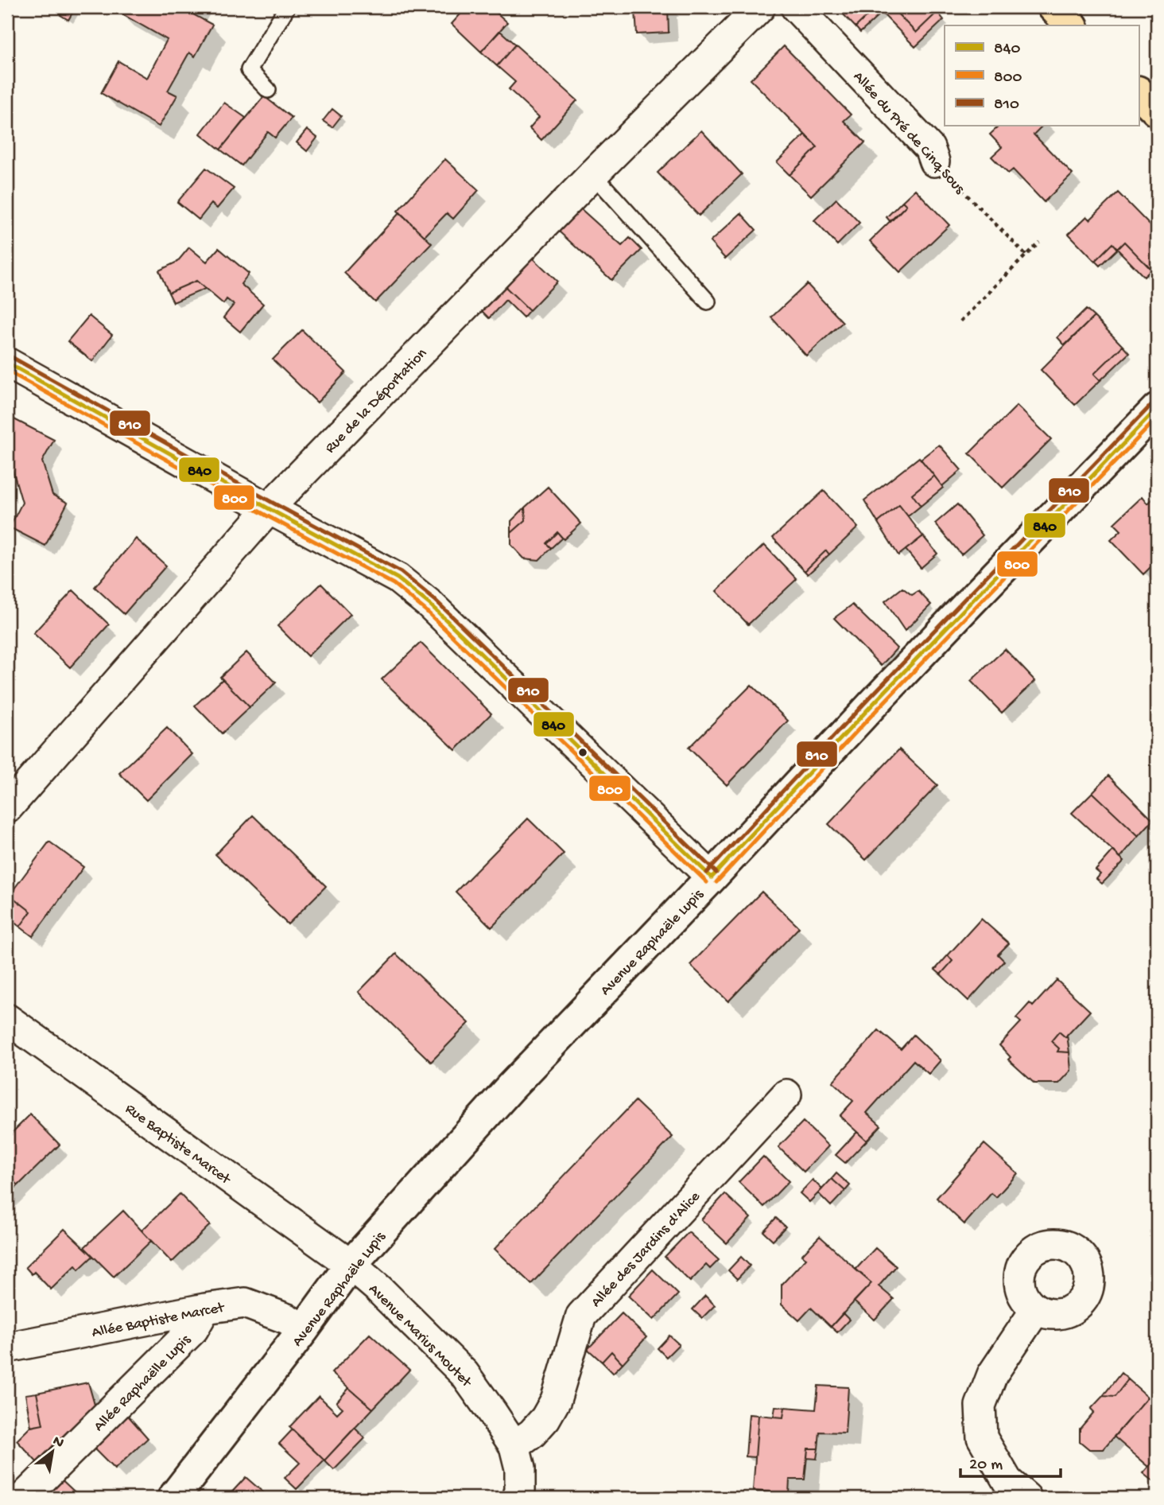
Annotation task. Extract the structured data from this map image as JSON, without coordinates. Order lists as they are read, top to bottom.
{
  "streets": {
    "street": [
      "Allée du Pré de Cinq Sous",
      "Rue de la Déportation",
      "Avenue Raphaële Lupis",
      "Rue Baptiste Marcet",
      "Allée des Jardins d'Alice",
      "Allée Baptiste Marcet",
      "Avenue Marius Moutet",
      "Allée Raphaëlle Lupis"
    ]
  },
  "crossings": [
    ["Avenue Raphaële Lupis", "Rue Baptiste Marcet"],
    ["Avenue Raphaële Lupis", "Allée Baptiste Marcet"],
    ["Avenue Raphaële Lupis", "Avenue Marius Moutet"],
    ["Rue Baptiste Marcet", "Avenue Marius Moutet"],
    ["Allée des Jardins d'Alice", "Avenue Marius Moutet"],
    ["Allée Baptiste Marcet", "Allée Raphaëlle Lupis"]
  ],
  "lines": ["transit line 810", "transit line 840", "transit line 800"],
  "legend": ["840", "800", "810"],
  "scale_bar": "20 m",
  "north": "top right"
}
